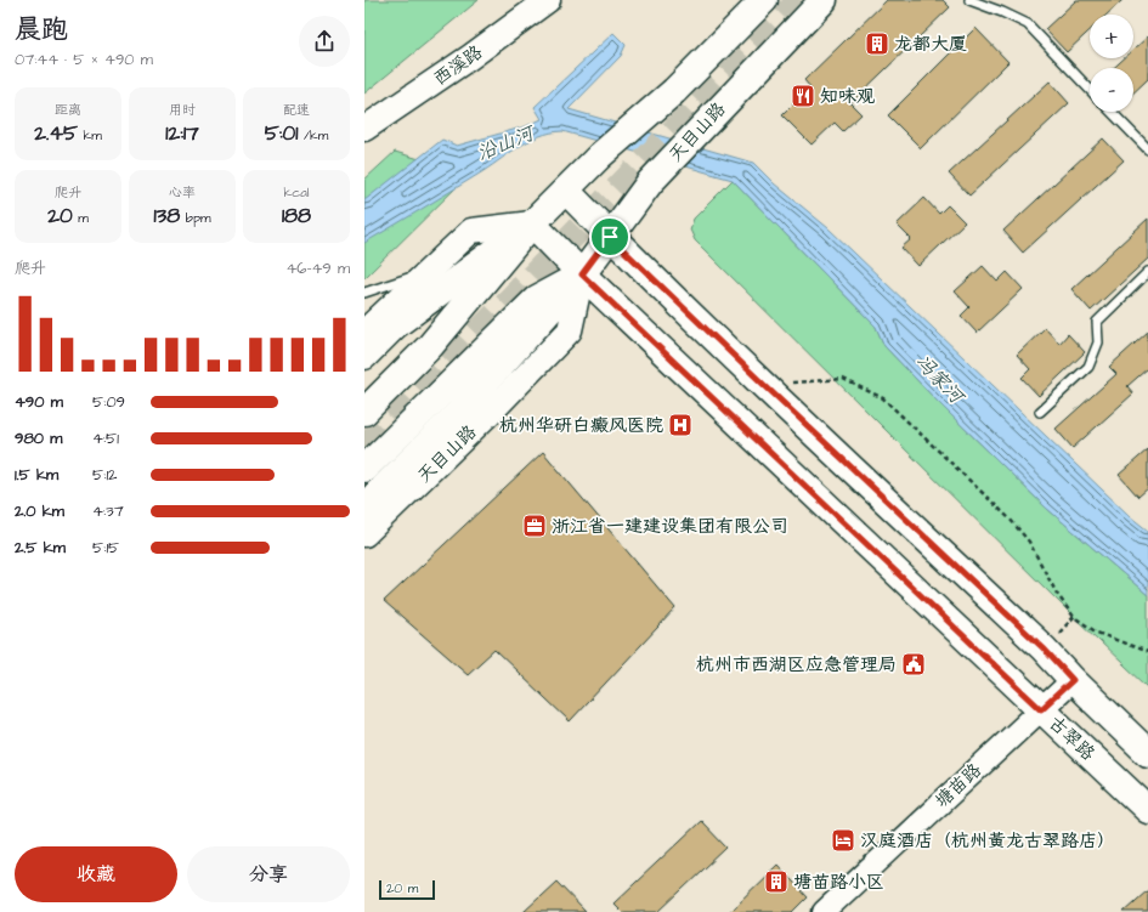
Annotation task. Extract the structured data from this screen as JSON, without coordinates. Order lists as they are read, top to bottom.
{
  "streets": {
    "main road": ["西溪路", "天目山路", "古翠路"],
    "street": ["塘苗路"]
  },
  "crossings": [
    ["天目山路", "古翠路"],
    ["古翠路", "塘苗路"]
  ],
  "water": ["沿山河", "冯家河"],
  "places": {
    "building": ["龙都大厦", "塘苗路小区"],
    "restaurant": ["知味观"],
    "hospital": ["杭州华研白癜风医院"],
    "office": ["浙江省一建建设集团有限公司"],
    "public building": ["杭州市西湖区应急管理局"],
    "hotel": ["汉庭酒店（杭州黄龙古翠路店）"]
  },
  "scale_bar": "20 m",
  "page": {
    "heading": ["晨跑", "07:44 · 5 × 490 m"],
    "map_buttons": ["+", "−"],
    "stats": [
      ["距离", "2.45 km"],
      ["用时", "12:17"],
      ["配速", "5:01 /km"],
      ["爬升", "20 m"],
      ["心率", "138 bpm"],
      ["kcal", "188"]
    ],
    "chart": ["爬升", "46–49 m"],
    "list": [
      {
        "name": "490 m",
        "note": "5:09"
      },
      {
        "name": "980 m",
        "note": "4:51"
      },
      {
        "name": "1.5 km",
        "note": "5:12"
      },
      {
        "name": "2.0 km",
        "note": "4:37"
      },
      {
        "name": "2.5 km",
        "note": "5:15"
      }
    ],
    "buttons": ["收藏", "分享"],
    "scale": "20 m"
  }
}
